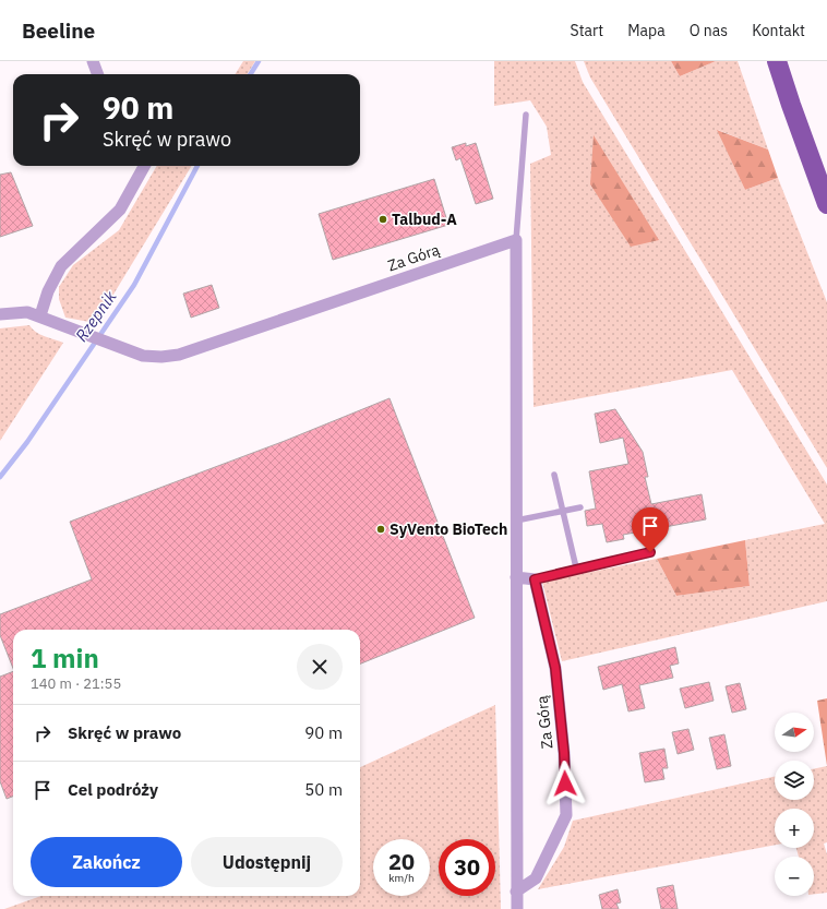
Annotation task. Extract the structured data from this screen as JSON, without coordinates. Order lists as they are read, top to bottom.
{
  "streets": {
    "street": ["Za Górą"]
  },
  "water": ["Rzepnik"],
  "places": ["Talbud-A", "SyVento BioTech"],
  "north": "right",
  "page": {
    "header": "Beeline",
    "nav": [
      "Start",
      "Mapa",
      "O nas",
      "Kontakt"
    ],
    "turn": ["90 m", "Skręć w prawo"],
    "heading": ["1 min", "140 m · 21:55"],
    "list": [
      {
        "name": "Skręć w prawo",
        "value": "90 m"
      },
      {
        "name": "Cel podróży",
        "value": "50 m"
      }
    ],
    "map_buttons": ["+", "−"],
    "buttons": ["Zakończ", "Udostępnij"],
    "speed": "20 km/h",
    "limit": "30"
  }
}
